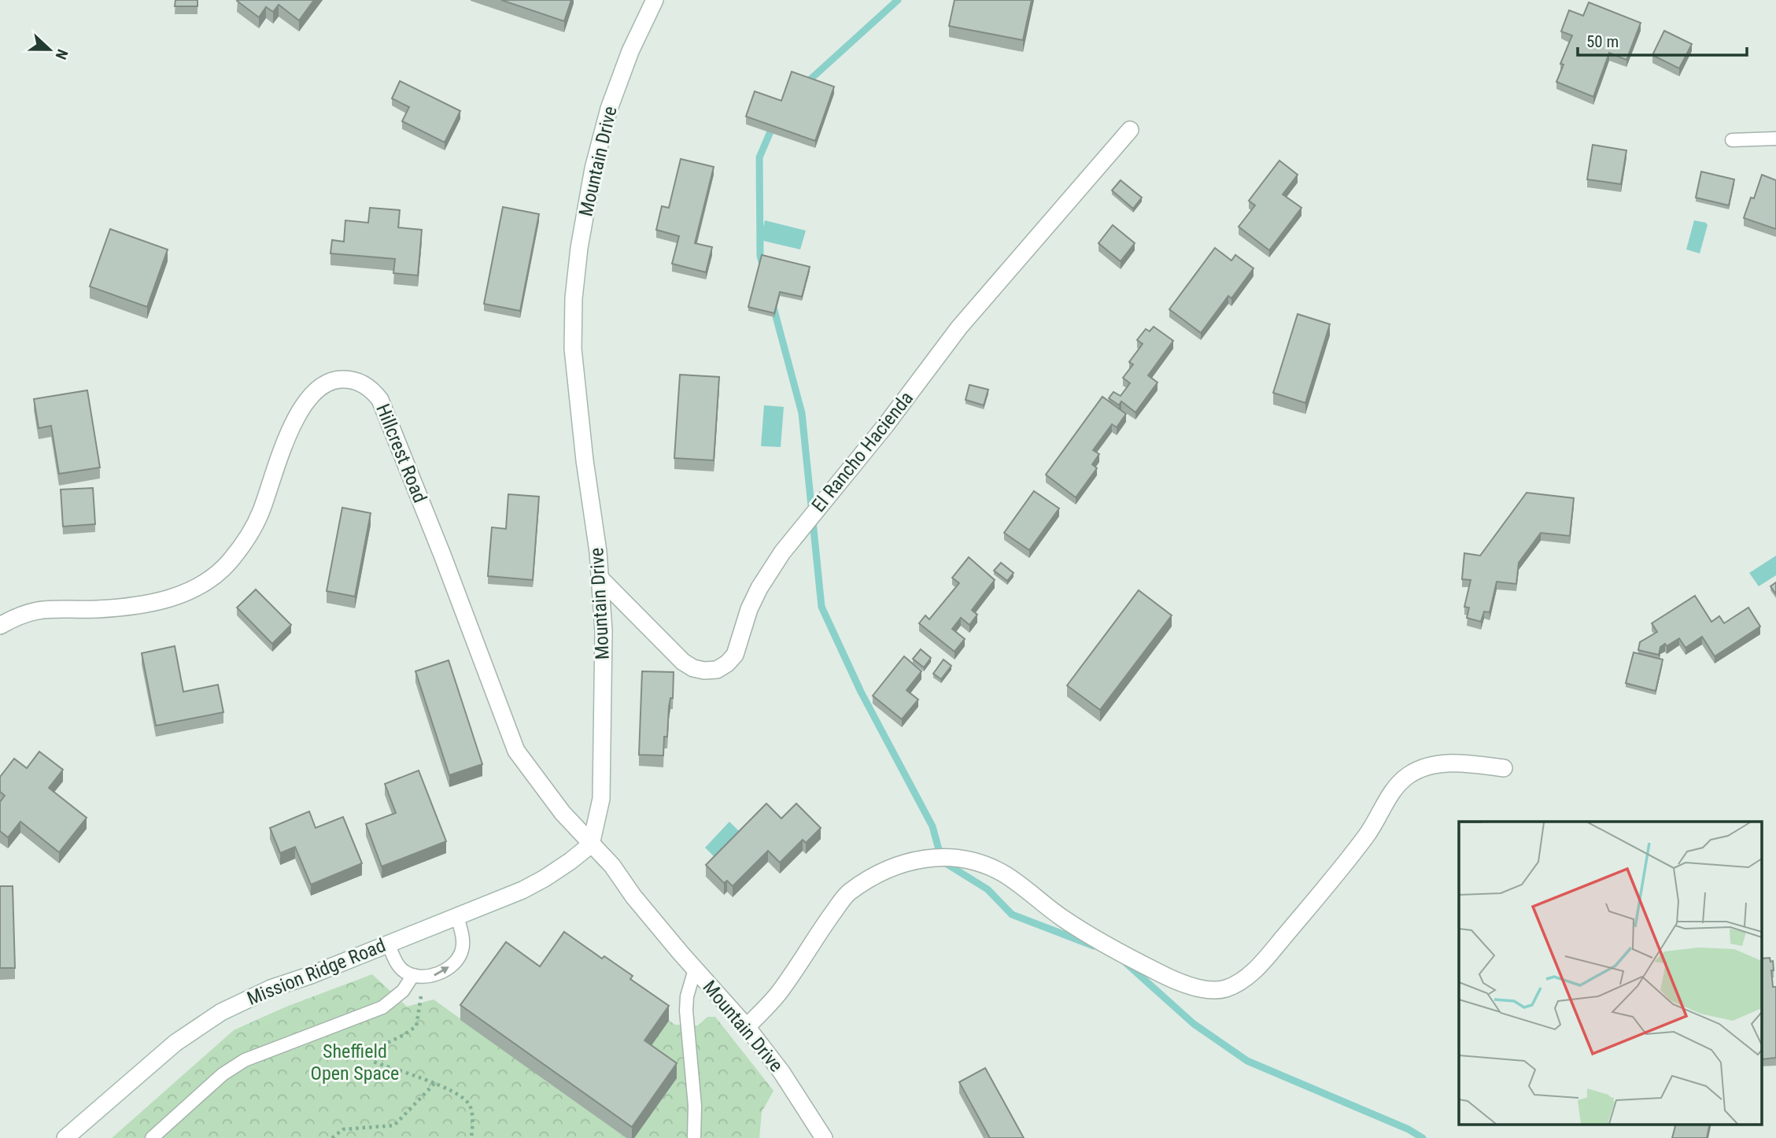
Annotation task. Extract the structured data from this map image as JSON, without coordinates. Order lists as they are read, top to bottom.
{
  "streets": {
    "street": [
      "Mountain Drive",
      "El Rancho Hacienda",
      "Hillcrest Road",
      "Mission Ridge Road"
    ]
  },
  "crossings": [
    ["Mountain Drive", "El Rancho Hacienda"],
    ["Mountain Drive", "Hillcrest Road"],
    ["Mountain Drive", "Mission Ridge Road"],
    ["Hillcrest Road", "Mission Ridge Road"]
  ],
  "parks": ["Sheffield Open Space"],
  "scale_bar": "50 m",
  "north": "right"
}
